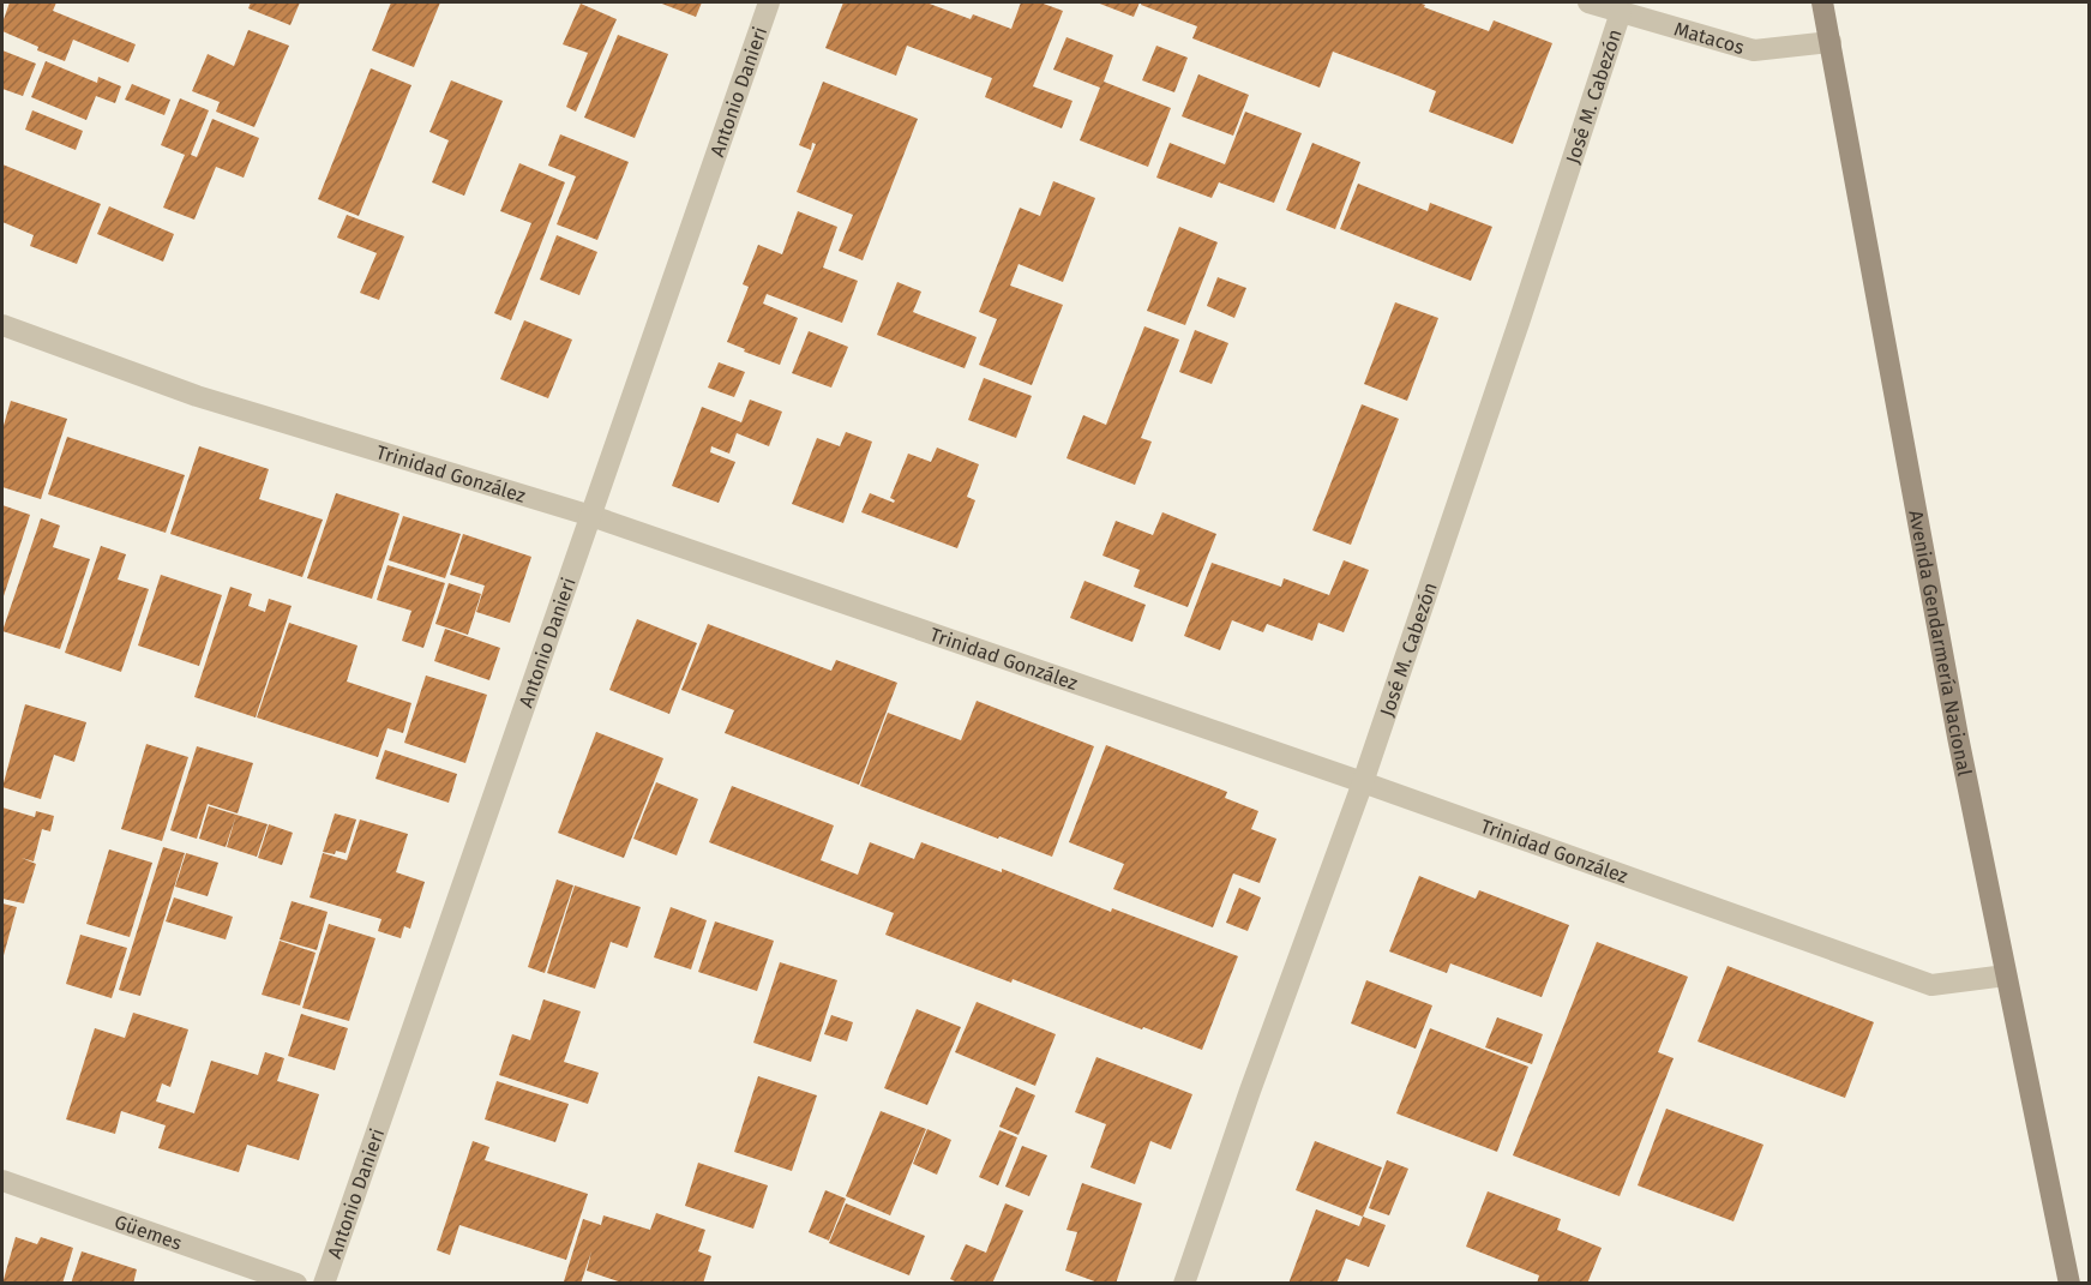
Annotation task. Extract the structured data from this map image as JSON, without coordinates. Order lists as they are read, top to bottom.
{
  "streets": {
    "main road": ["Avenida Gendarmería Nacional"],
    "street": [
      "Matacos",
      "Antonio Danieri",
      "José M. Cabezón",
      "Trinidad González",
      "Güemes"
    ]
  },
  "crossings": [
    ["Matacos", "José M. Cabezón"],
    ["Matacos", "Avenida Gendarmería Nacional"],
    ["Antonio Danieri", "Trinidad González"],
    ["José M. Cabezón", "Trinidad González"],
    ["Trinidad González", "Avenida Gendarmería Nacional"]
  ]
}
